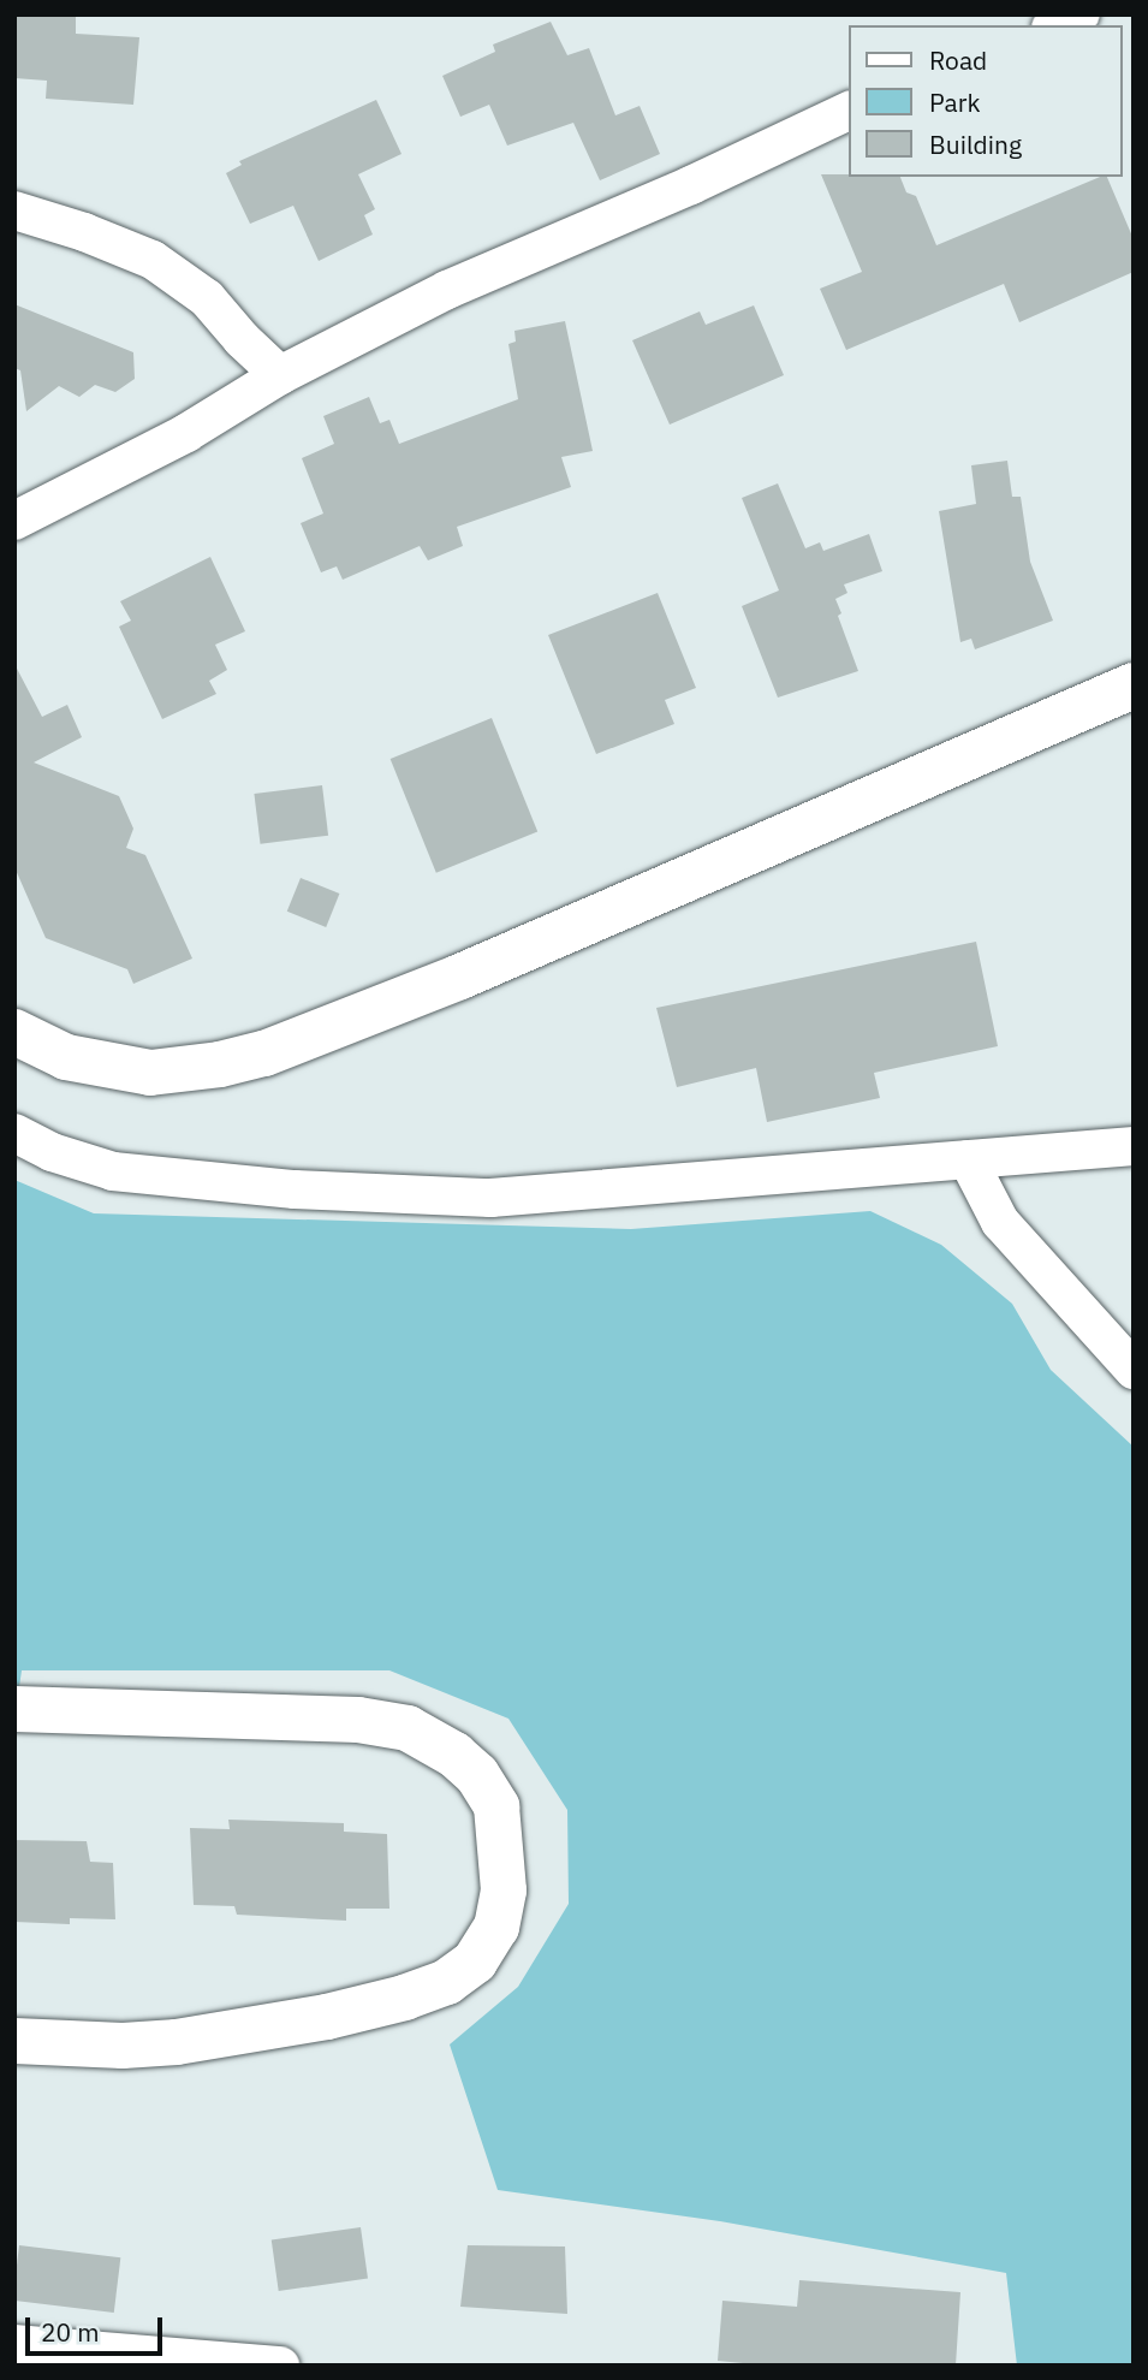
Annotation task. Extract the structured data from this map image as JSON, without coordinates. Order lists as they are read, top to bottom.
{
  "legend": ["Road", "Park", "Building"],
  "scale_bar": "20 m"
}
